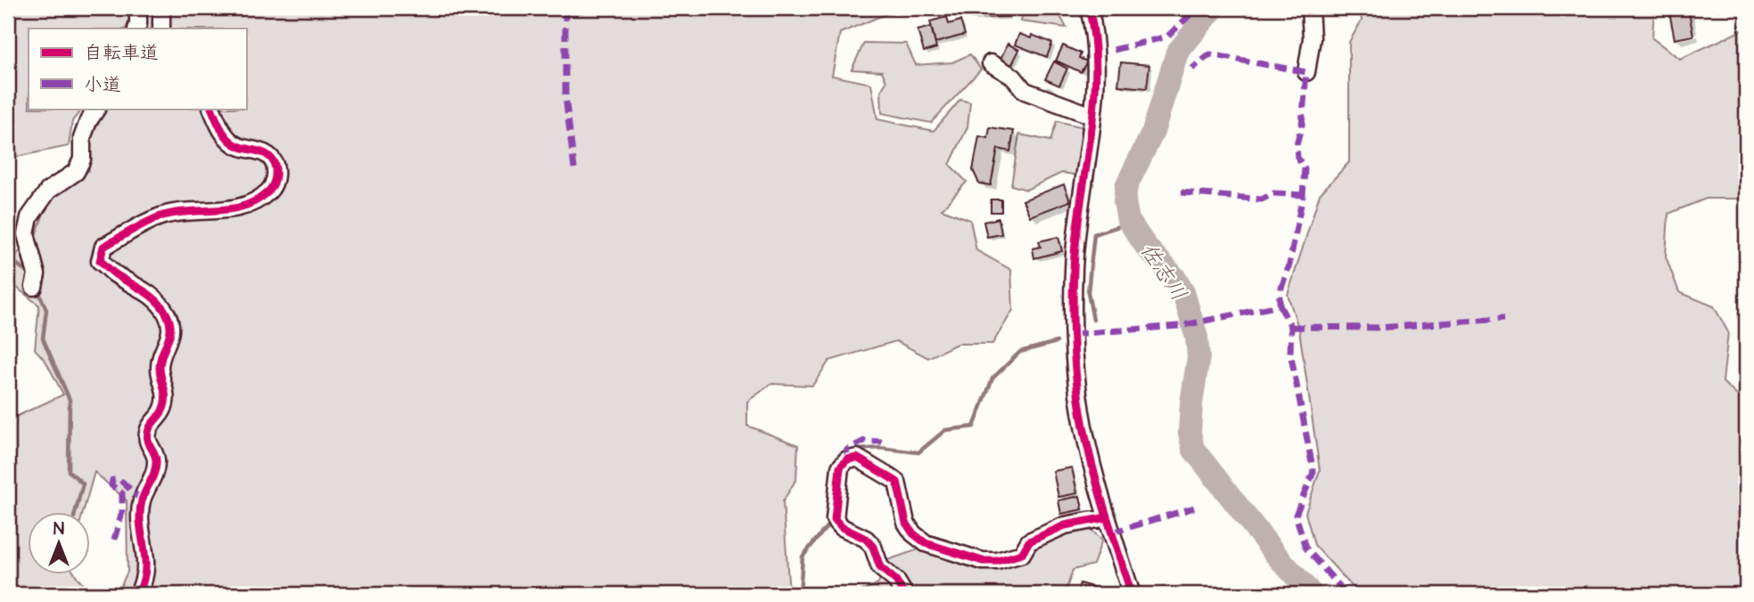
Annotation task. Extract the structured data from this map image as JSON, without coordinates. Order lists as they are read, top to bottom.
{
  "water": ["佐志川"],
  "legend": ["自転車道", "小道"],
  "north": "top"
}
